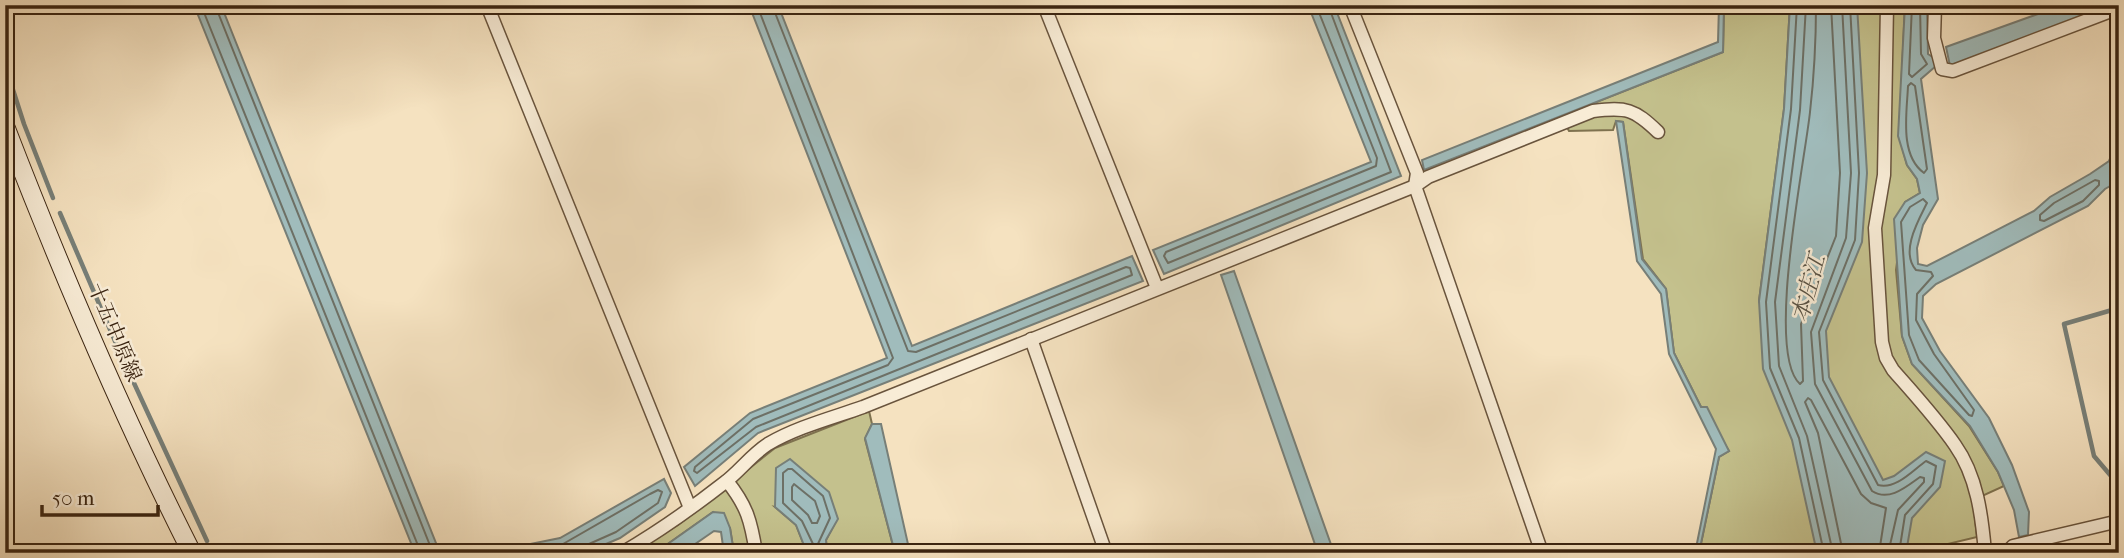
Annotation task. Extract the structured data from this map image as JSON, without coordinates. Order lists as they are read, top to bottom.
{
  "streets": {
    "main road": ["十五中原線"]
  },
  "water": ["本庄江"],
  "scale_bar": "50 m"
}
